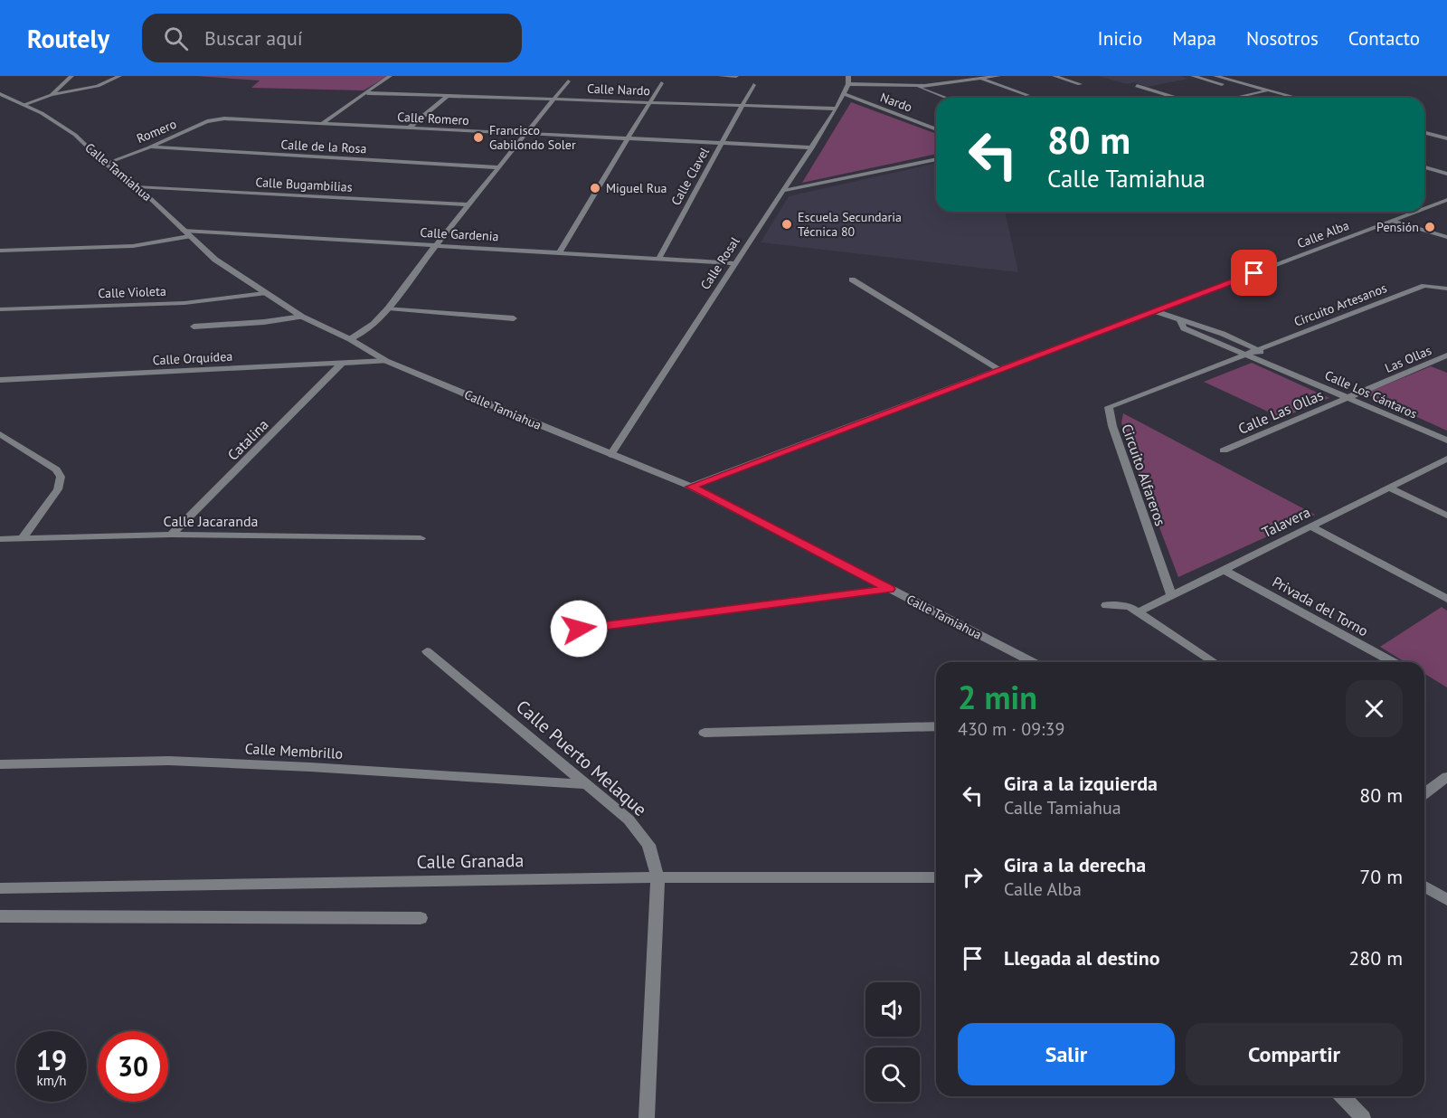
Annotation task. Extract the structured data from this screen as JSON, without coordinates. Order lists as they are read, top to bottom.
{
  "streets": {
    "street": [
      "Calle Nardo",
      "Nardo",
      "Calle Romero",
      "Romero",
      "Calle de la Rosa",
      "Calle Tamiahua",
      "Calle Clavel",
      "Calle Bugambilias",
      "Calle Gardenia",
      "Calle Alba",
      "Calle Rosal",
      "Calle Violeta",
      "Circuito Artesanos",
      "Calle Orquídea",
      "Las Ollas",
      "Calle Los Cántaros",
      "Calle Las Ollas",
      "Catalina",
      "Circuito Alfareros",
      "Calle Jacaranda",
      "Talavera",
      "Privada del Torno",
      "Calle Membrillo",
      "Calle Puerto Melaque",
      "Calle Granada"
    ]
  },
  "crossings": [
    ["Calle Nardo", "Calle Clavel"],
    ["Calle Nardo", "Calle Rosal"],
    ["Nardo", "Calle Rosal"],
    ["Calle Romero", "Romero"],
    ["Calle Romero", "Calle Clavel"],
    ["Calle Romero", "Calle Rosal"],
    ["Romero", "Calle de la Rosa"],
    ["Romero", "Calle Tamiahua"],
    ["Calle Tamiahua", "Calle Bugambilias"],
    ["Calle Tamiahua", "Calle Gardenia"],
    ["Calle Tamiahua", "Calle Alba"],
    ["Calle Tamiahua", "Calle Rosal"],
    ["Calle Tamiahua", "Calle Violeta"],
    ["Calle Tamiahua", "Calle Orquídea"],
    ["Calle Clavel", "Calle Gardenia"],
    ["Calle Gardenia", "Calle Rosal"],
    ["Calle Alba", "Calle Los Cántaros"],
    ["Circuito Artesanos", "Calle Los Cántaros"],
    ["Circuito Artesanos", "Circuito Alfareros"],
    ["Calle Orquídea", "Catalina"],
    ["Las Ollas", "Calle Los Cántaros"],
    ["Las Ollas", "Calle Las Ollas"],
    ["Calle Los Cántaros", "Calle Las Ollas"],
    ["Calle Los Cántaros", "Circuito Alfareros"],
    ["Catalina", "Calle Jacaranda"],
    ["Circuito Alfareros", "Talavera"],
    ["Talavera", "Privada del Torno"],
    ["Calle Membrillo", "Calle Puerto Melaque"],
    ["Calle Puerto Melaque", "Calle Granada"]
  ],
  "places": [
    "Francisco Gabilondo Soler",
    "Miguel Rua",
    "Escuela Secundaria Técnica 80",
    "Pensión"
  ],
  "page": {
    "header": "Routely",
    "search": "Buscar aquí",
    "nav": [
      "Inicio",
      "Mapa",
      "Nosotros",
      "Contacto"
    ],
    "turn": ["80 m", "Calle Tamiahua"],
    "heading": ["2 min", "430 m · 09:39"],
    "list": [
      {
        "name": "Gira a la izquierda",
        "note": "Calle Tamiahua",
        "value": "80 m"
      },
      {
        "name": "Gira a la derecha",
        "note": "Calle Alba",
        "value": "70 m"
      },
      {
        "name": "Llegada al destino",
        "value": "280 m"
      }
    ],
    "buttons": ["Salir", "Compartir"],
    "speed": "19 km/h",
    "limit": "30"
  }
}
